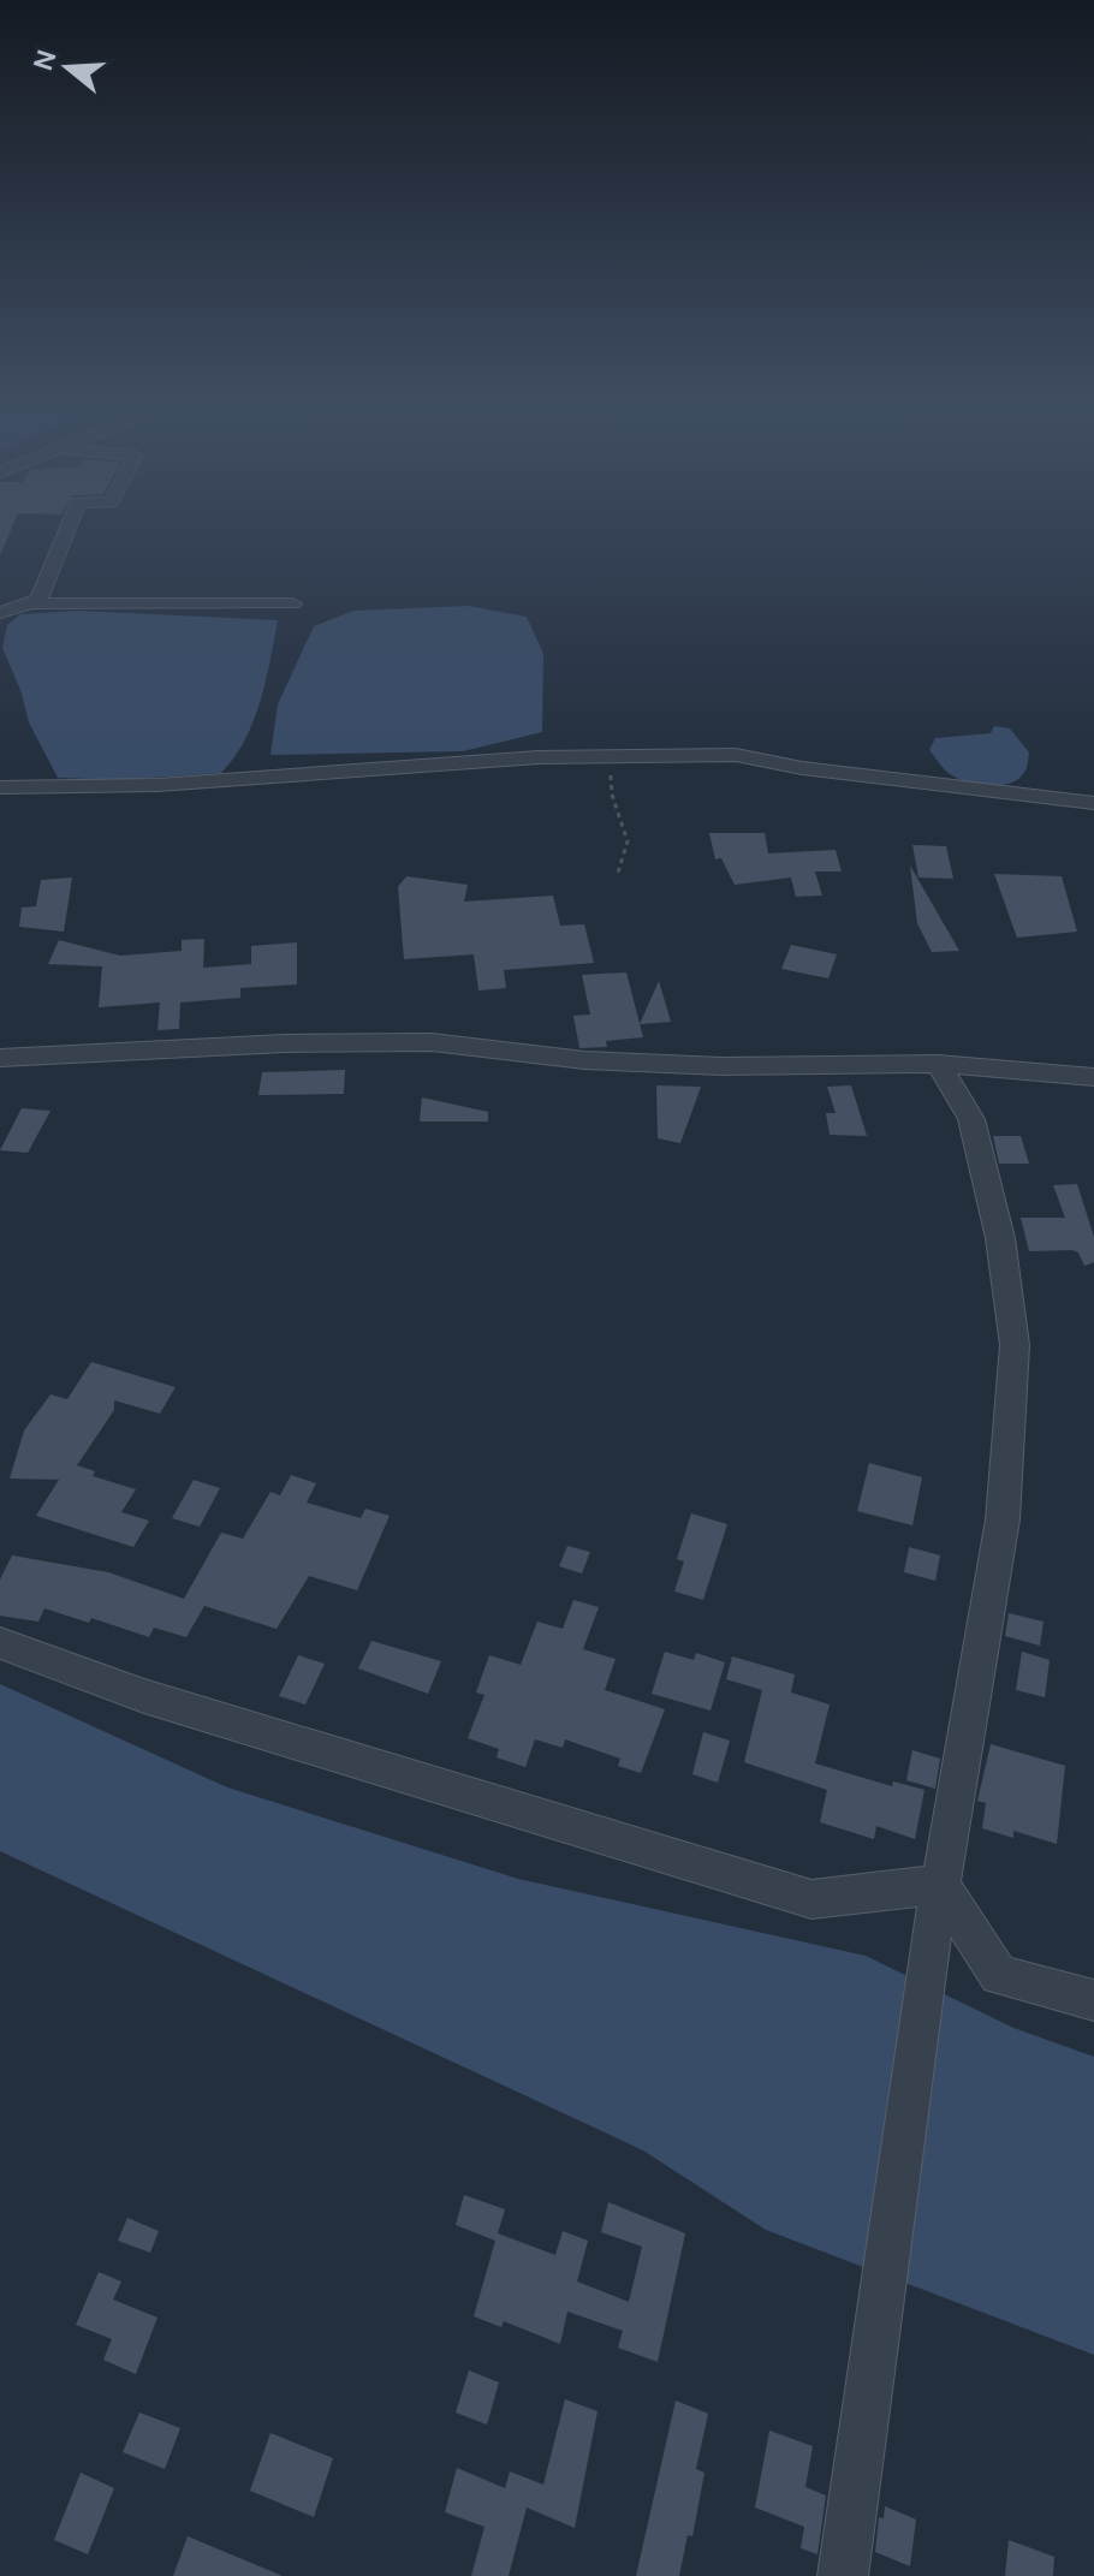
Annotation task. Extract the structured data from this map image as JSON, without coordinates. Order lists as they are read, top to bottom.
{
  "north": "left"
}
